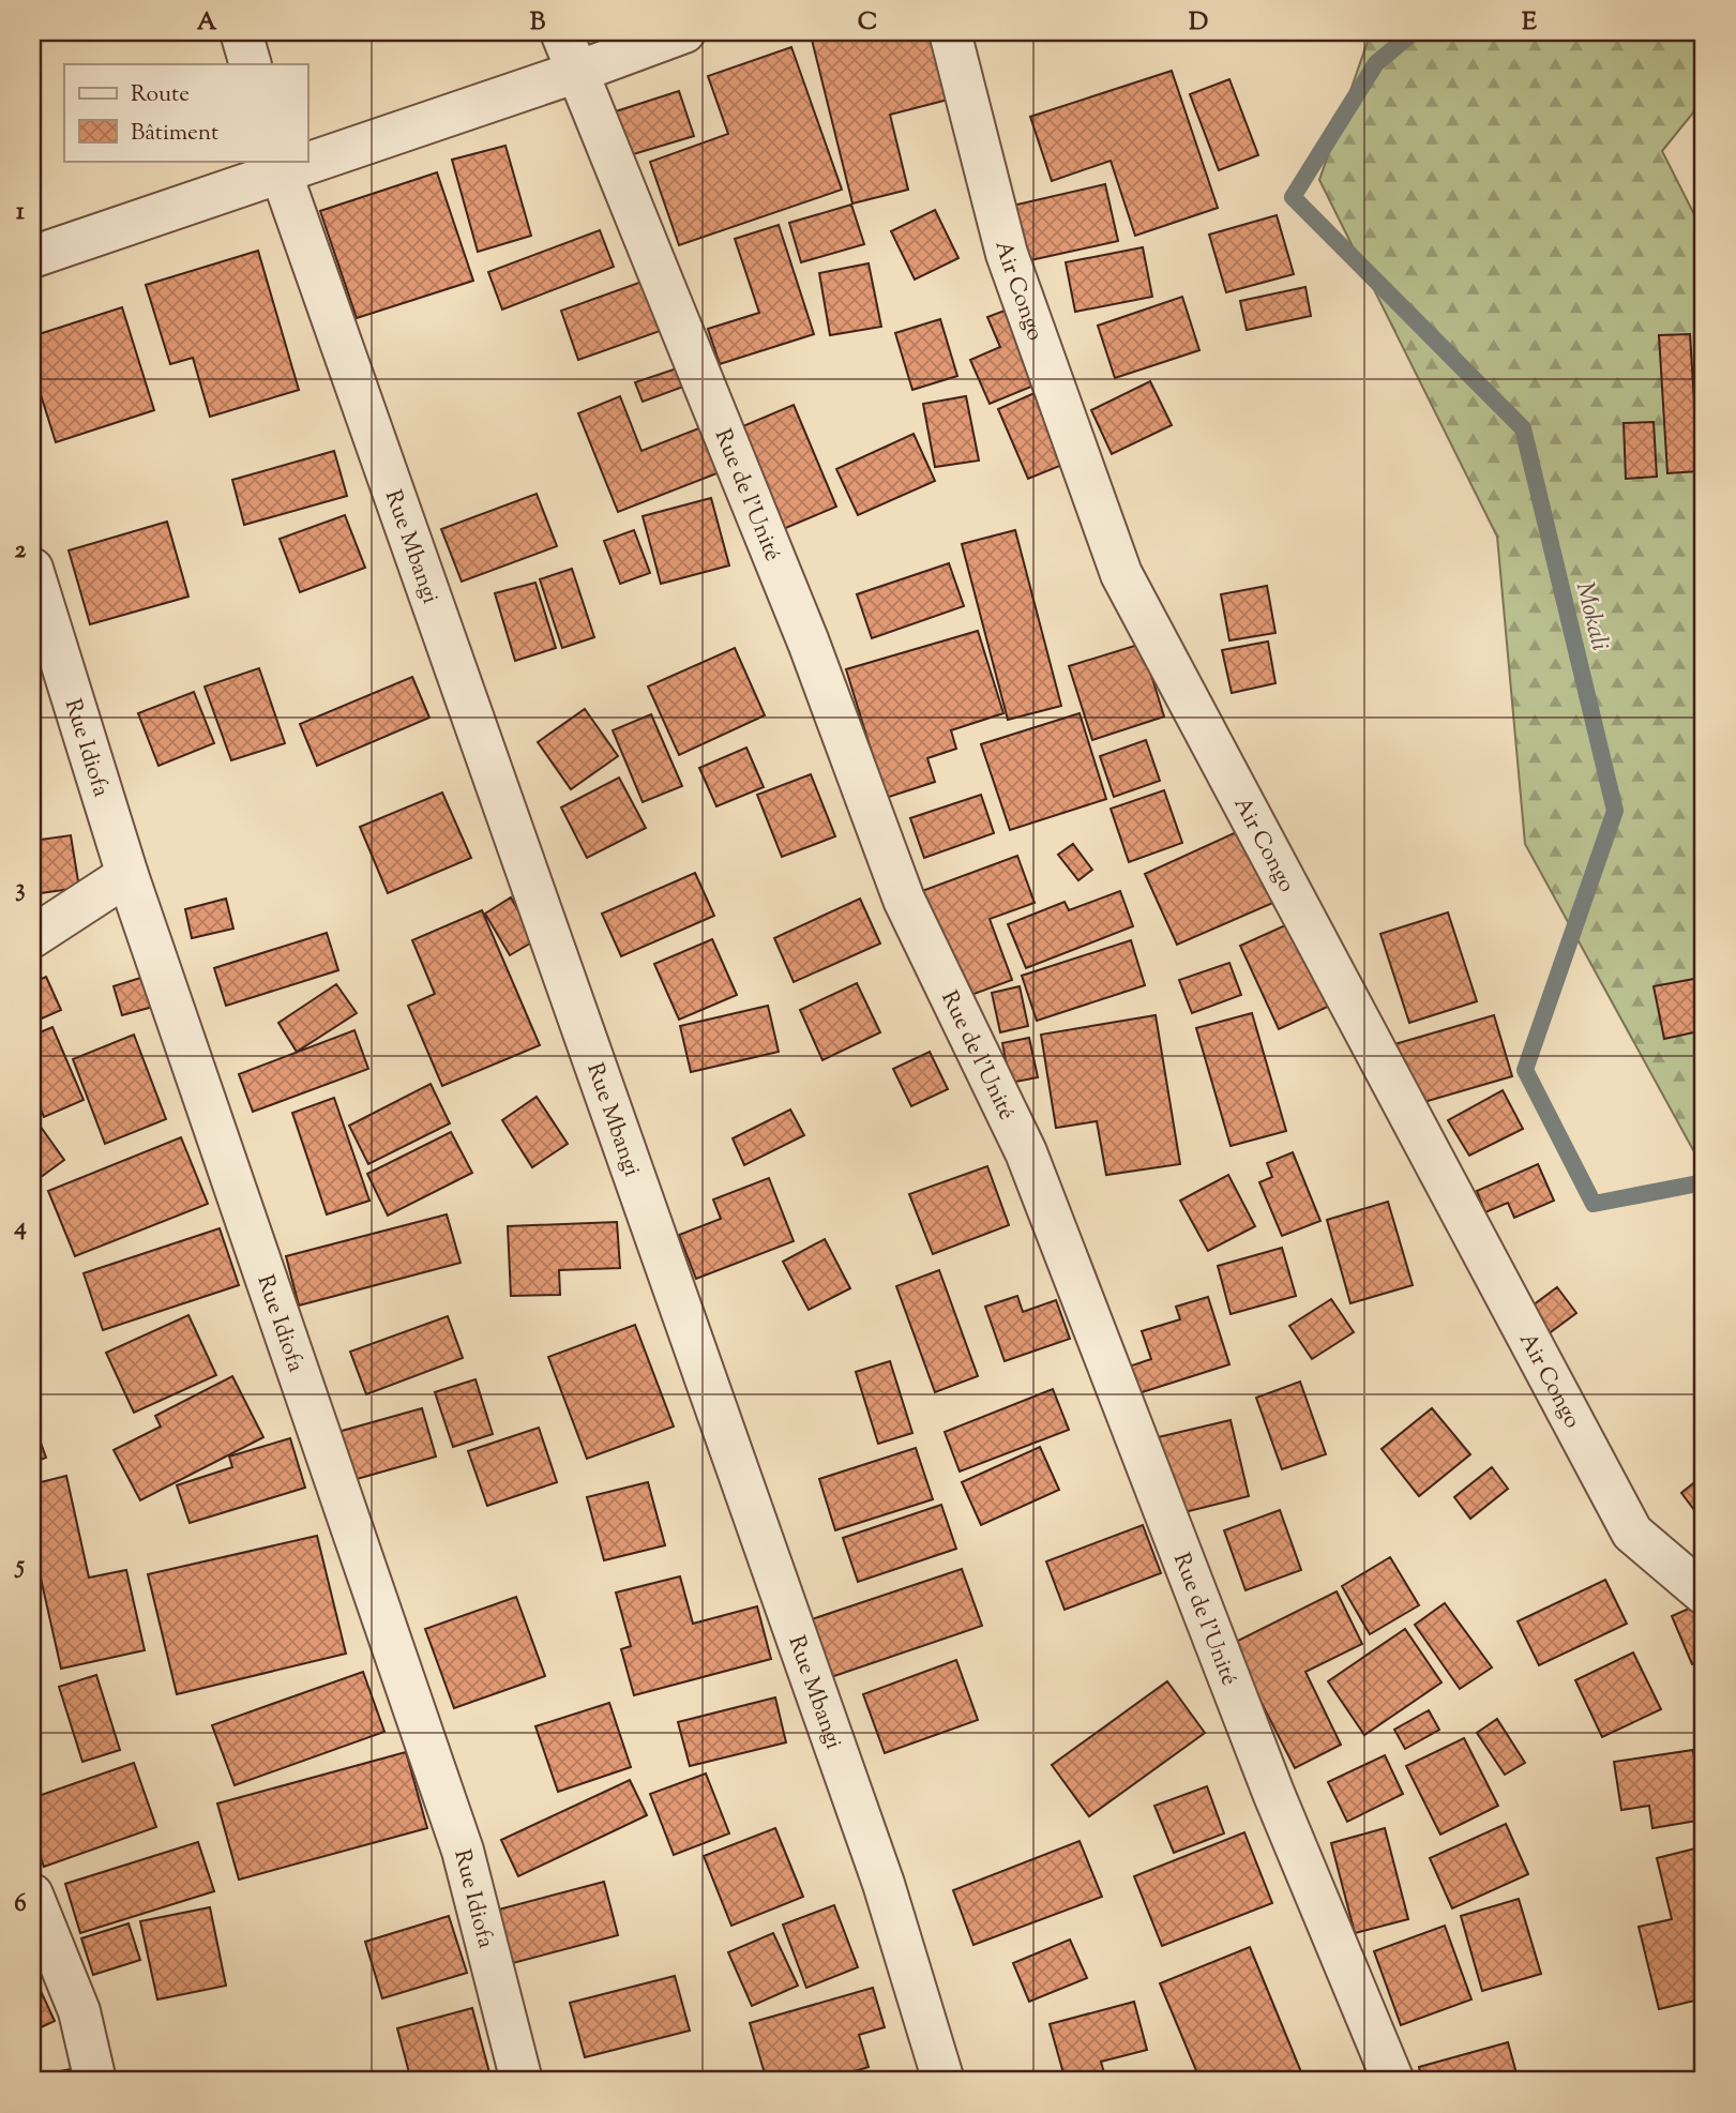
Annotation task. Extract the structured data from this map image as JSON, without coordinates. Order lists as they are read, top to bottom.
{
  "streets": {
    "street": [
      "Air Congo",
      "Rue de l'Unité",
      "Rue Mbangi",
      "Rue Idiofa"
    ]
  },
  "water": ["Mokali"],
  "legend": ["Route", "Bâtiment"],
  "grid": {
    "columns": [
      "A",
      "B",
      "C",
      "D",
      "E"
    ],
    "rows": [
      "1",
      "2",
      "3",
      "4",
      "5",
      "6"
    ]
  }
}
